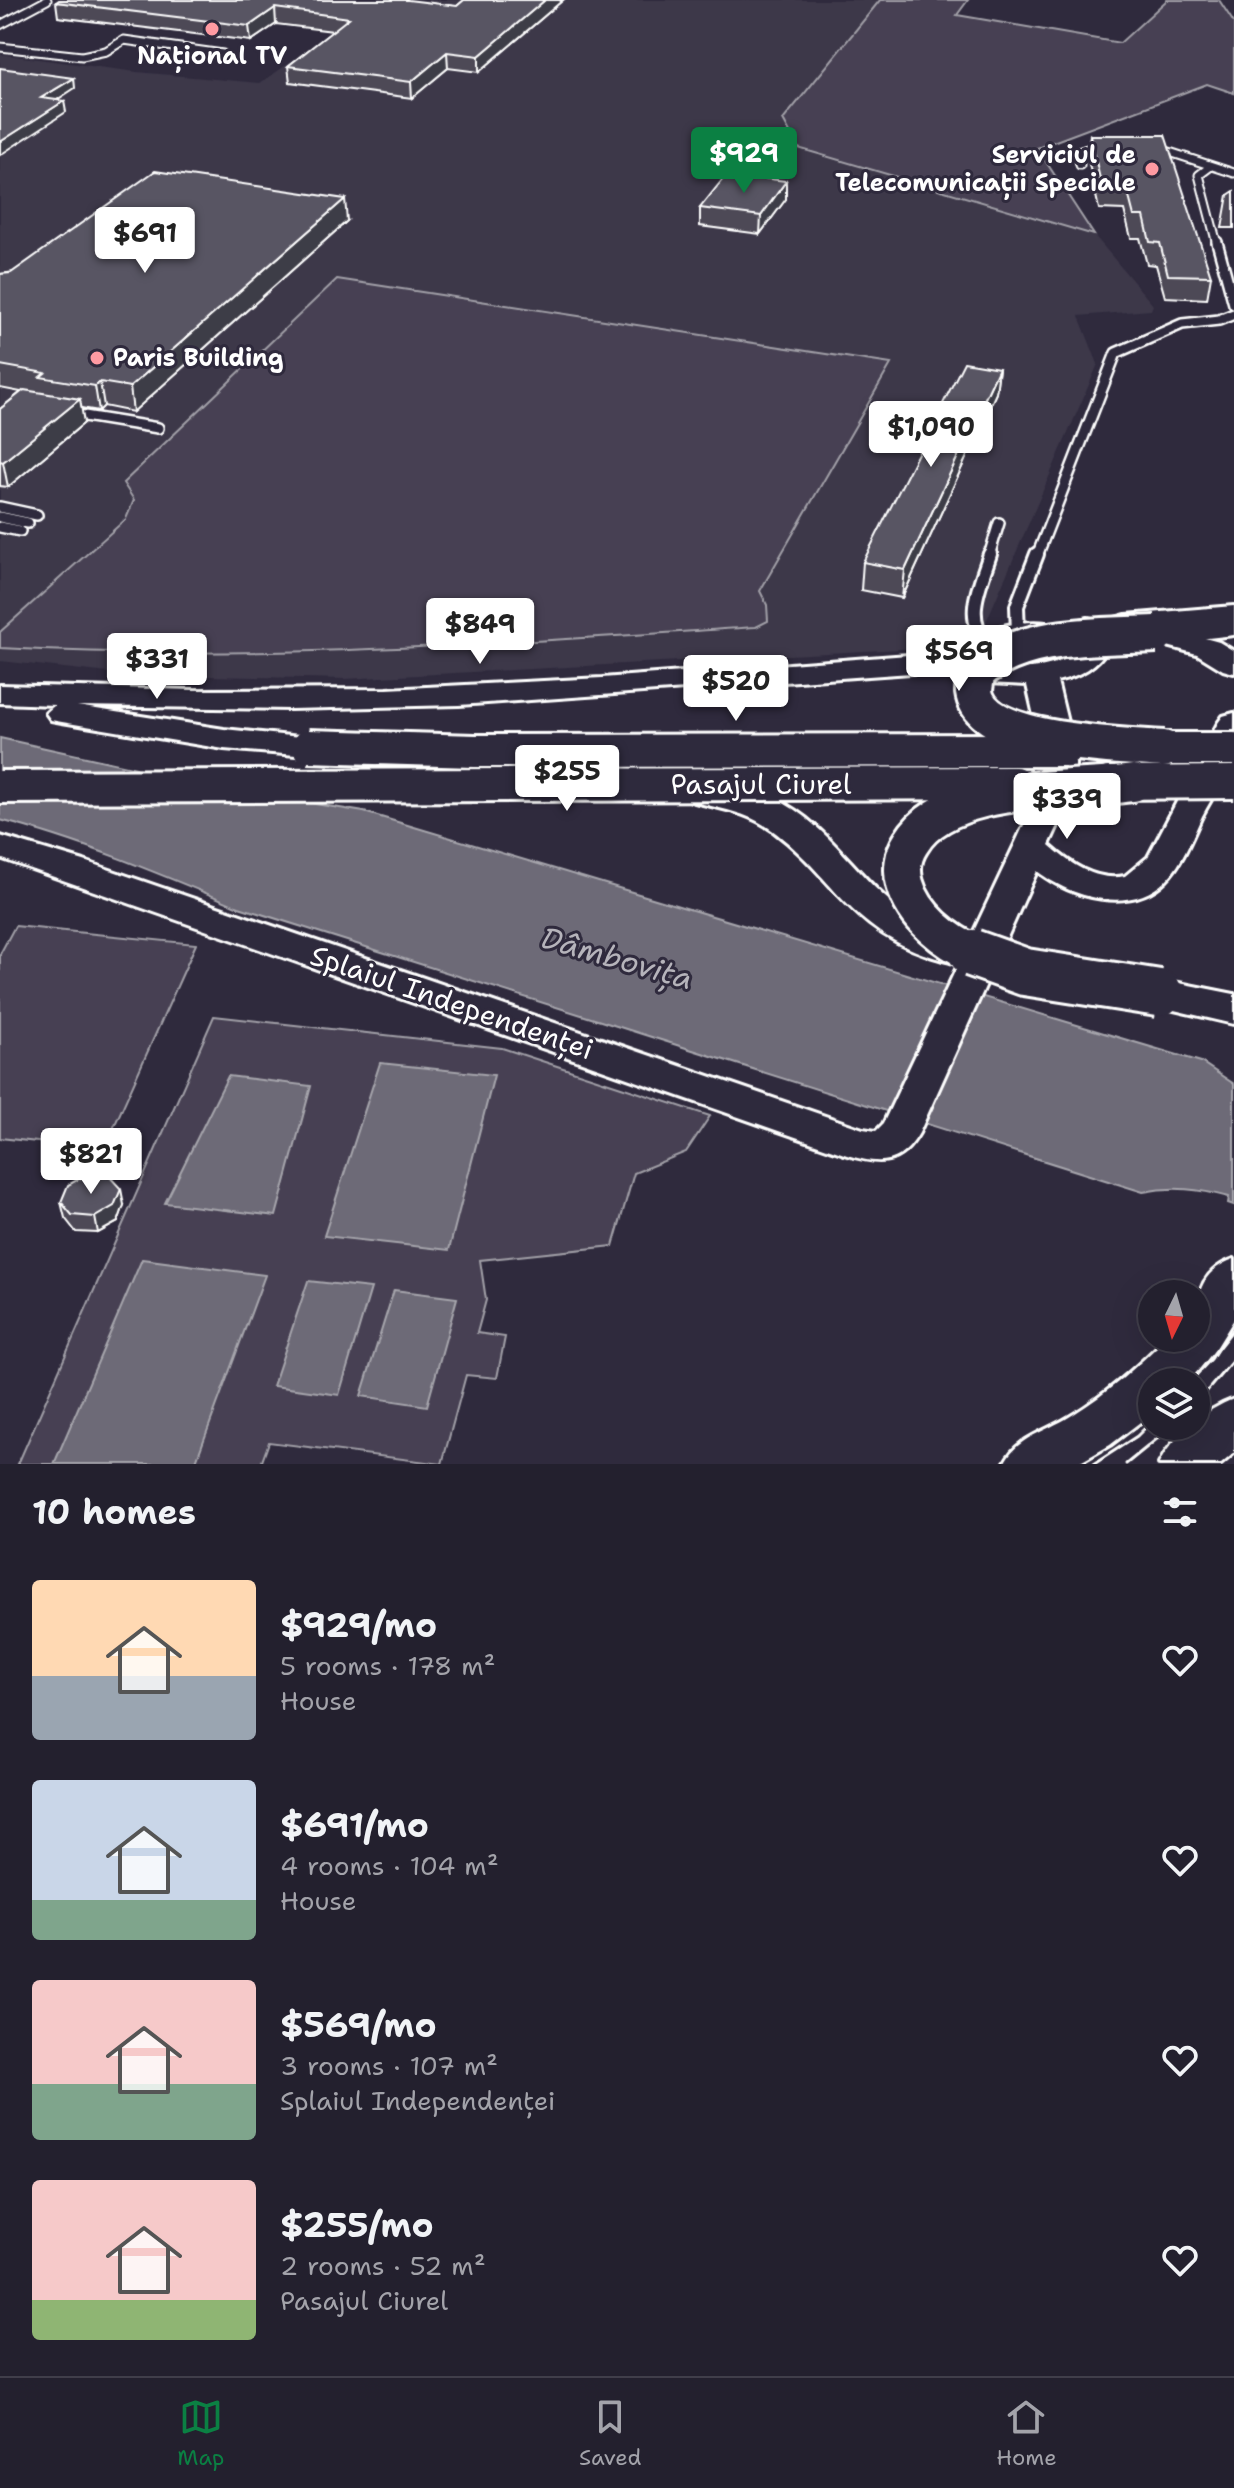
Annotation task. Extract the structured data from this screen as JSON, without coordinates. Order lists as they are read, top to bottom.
{
  "streets": {
    "main road": ["Pasajul Ciurel", "Splaiul Independenței"]
  },
  "water": ["Dâmbovița"],
  "places": ["Național TV", "Serviciul de Telecomunicații Speciale", "Paris Building"],
  "north": "bottom",
  "page": {
    "price": [
      "$929",
      "$691",
      "$1,090",
      "$849",
      "$569",
      "$331",
      "$520",
      "$255",
      "$339",
      "$821"
    ],
    "heading": "10 homes",
    "list": [
      {
        "name": "$929/mo",
        "note": "5 rooms · 178 m² · House"
      },
      {
        "name": "$691/mo",
        "note": "4 rooms · 104 m² · House"
      },
      {
        "name": "$569/mo",
        "note": "3 rooms · 107 m² · Splaiul Independenței"
      },
      {
        "name": "$255/mo",
        "note": "2 rooms · 52 m² · Pasajul Ciurel"
      }
    ],
    "tabs": ["Map", "Saved", "Home"]
  }
}
